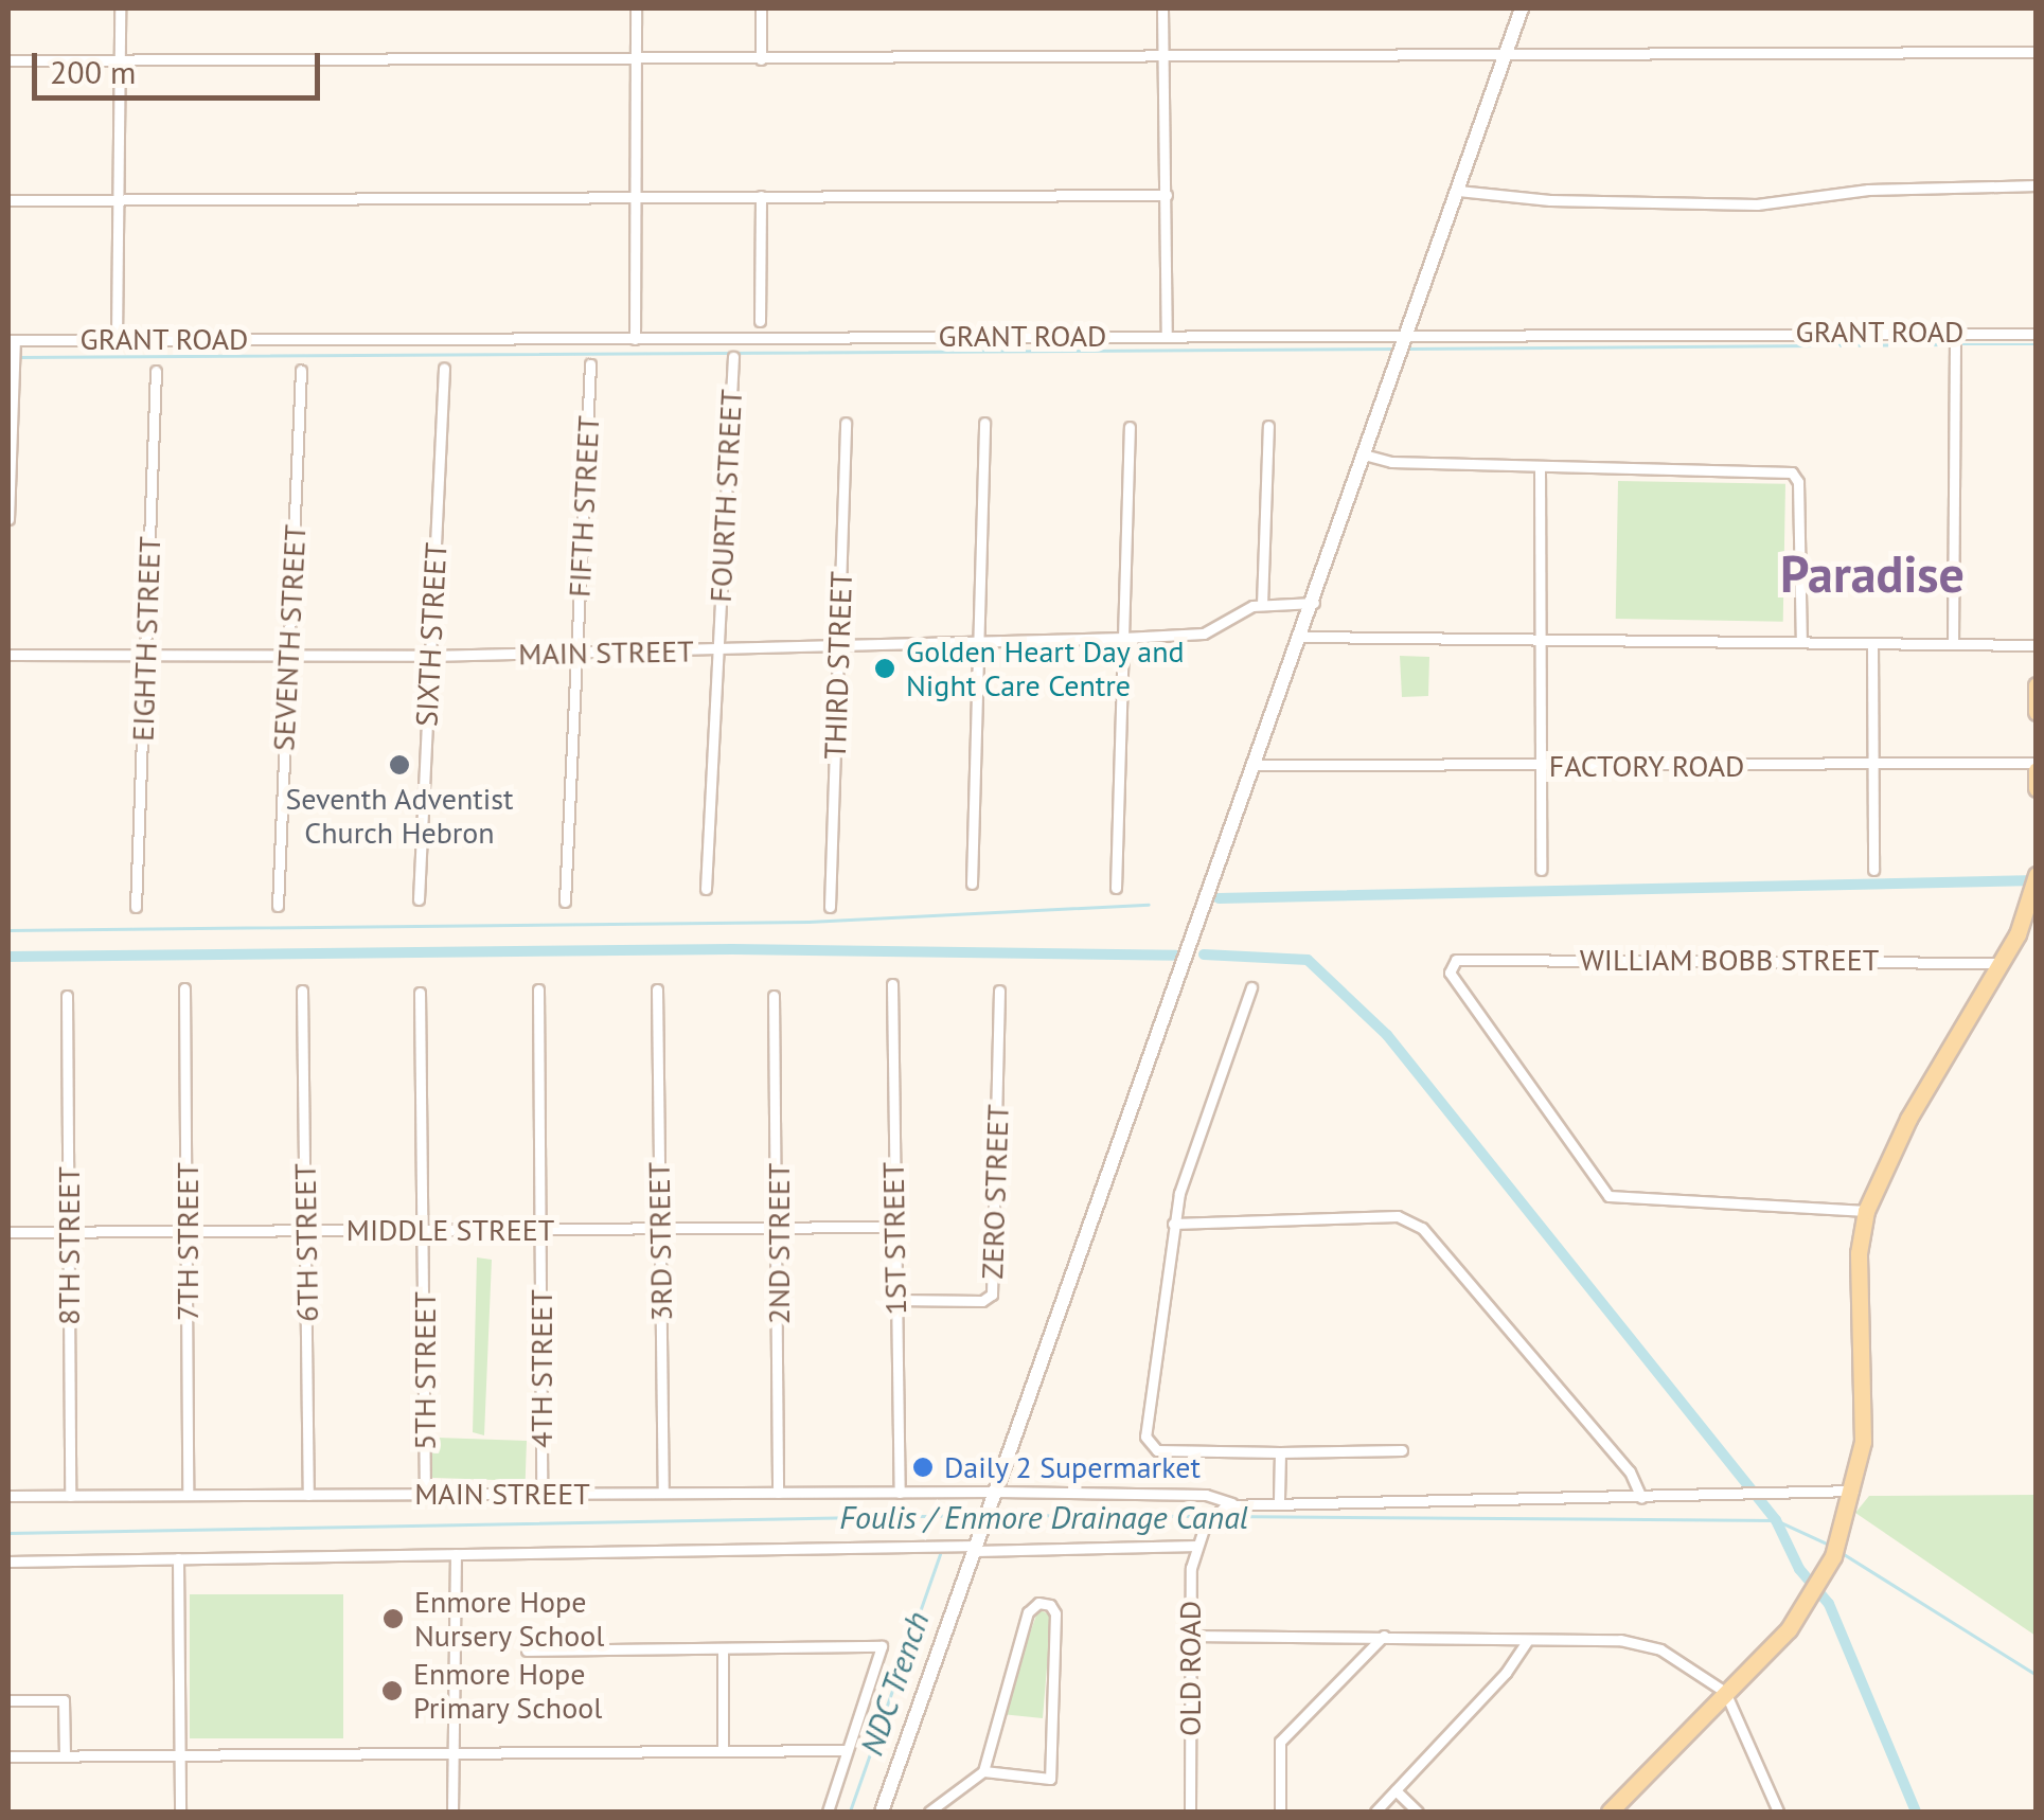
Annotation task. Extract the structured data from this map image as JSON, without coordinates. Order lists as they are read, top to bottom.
{
  "streets": {
    "street": [
      "GRANT ROAD",
      "FOURTH STREET",
      "FIFTH STREET",
      "SIXTH STREET",
      "SEVENTH STREET",
      "EIGHTH STREET",
      "MAIN STREET",
      "THIRD STREET",
      "FACTORY ROAD",
      "WILLIAM BOBB STREET",
      "ZERO STREET",
      "MIDDLE STREET",
      "1ST STREET",
      "7TH STREET",
      "3RD STREET",
      "6TH STREET",
      "2ND STREET",
      "8TH STREET",
      "4TH STREET",
      "5TH STREET",
      "OLD ROAD"
    ]
  },
  "crossings": [
    ["FOURTH STREET", "MAIN STREET"],
    ["FIFTH STREET", "MAIN STREET"],
    ["SIXTH STREET", "MAIN STREET"],
    ["SEVENTH STREET", "MAIN STREET"],
    ["EIGHTH STREET", "MAIN STREET"],
    ["MAIN STREET", "THIRD STREET"],
    ["MAIN STREET", "1ST STREET"],
    ["MAIN STREET", "7TH STREET"],
    ["MAIN STREET", "3RD STREET"],
    ["MAIN STREET", "6TH STREET"],
    ["MAIN STREET", "2ND STREET"],
    ["MAIN STREET", "8TH STREET"],
    ["MAIN STREET", "4TH STREET"],
    ["MAIN STREET", "5TH STREET"],
    ["MAIN STREET", "OLD ROAD"],
    ["ZERO STREET", "1ST STREET"],
    ["MIDDLE STREET", "1ST STREET"],
    ["MIDDLE STREET", "7TH STREET"],
    ["MIDDLE STREET", "3RD STREET"],
    ["MIDDLE STREET", "6TH STREET"],
    ["MIDDLE STREET", "2ND STREET"],
    ["MIDDLE STREET", "8TH STREET"],
    ["MIDDLE STREET", "4TH STREET"],
    ["MIDDLE STREET", "5TH STREET"]
  ],
  "districts": ["Paradise"],
  "water": ["Foulis / Enmore Drainage Canal", "NDC Trench"],
  "places": [
    "Golden Heart Day and Night Care Centre",
    "Seventh Adventist Church Hebron",
    "Daily 2 Supermarket",
    "Enmore Hope Nursery School",
    "Enmore Hope Primary School"
  ],
  "scale_bar": "200 m"
}
